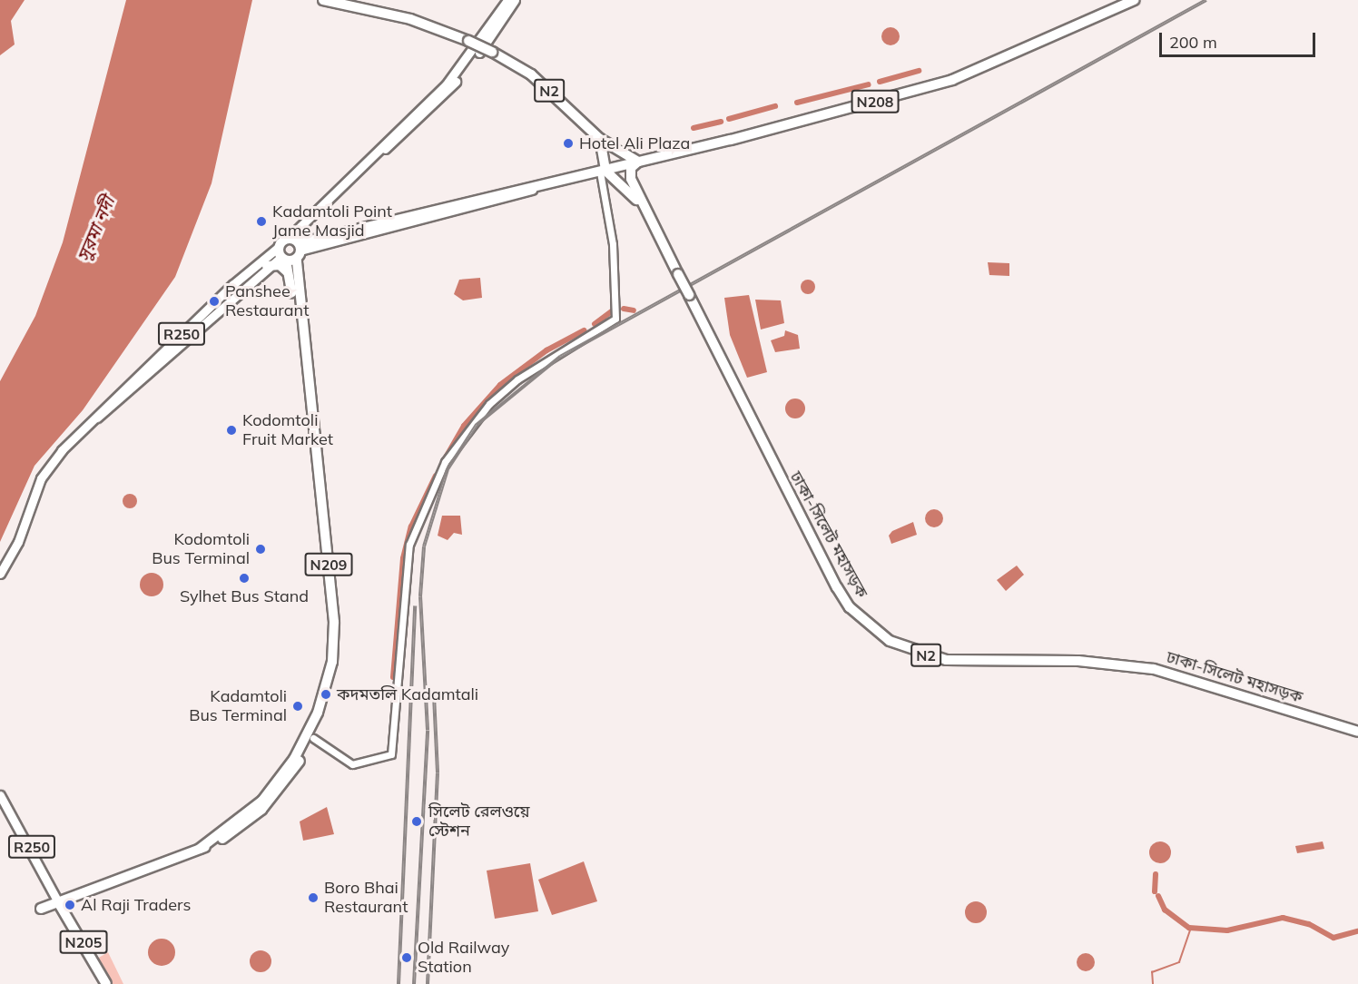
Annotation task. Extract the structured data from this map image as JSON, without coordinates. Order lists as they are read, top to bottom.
{
  "streets": {
    "highway": [
      "N2",
      "N208",
      "ঢাকা-সিলেট মহাসড়ক",
      "N209",
      "N205"
    ],
    "main road": ["R250"]
  },
  "crossings": [
    ["N2", "N208"],
    ["N2", "ঢাকা-সিলেট মহাসড়ক"],
    ["N208", "ঢাকা-সিলেট মহাসড়ক"],
    ["R250", "N209"],
    ["R250", "N205"],
    ["N209", "N205"]
  ],
  "water": ["সুরমা নদী"],
  "places": [
    "Hotel Ali Plaza",
    "Kadamtoli Point Jame Masjid",
    "Panshee Restaurant",
    "Kodomtoli Fruit Market",
    "Kodomtoli Bus Terminal",
    "Sylhet Bus Stand",
    "কদমতলি Kadamtali",
    "Kadamtoli Bus Terminal",
    "সিলেট রেলওয়ে স্টেশন",
    "Boro Bhai Restaurant",
    "Al Raji Traders",
    "Old Railway Station"
  ],
  "scale_bar": "200 m"
}
